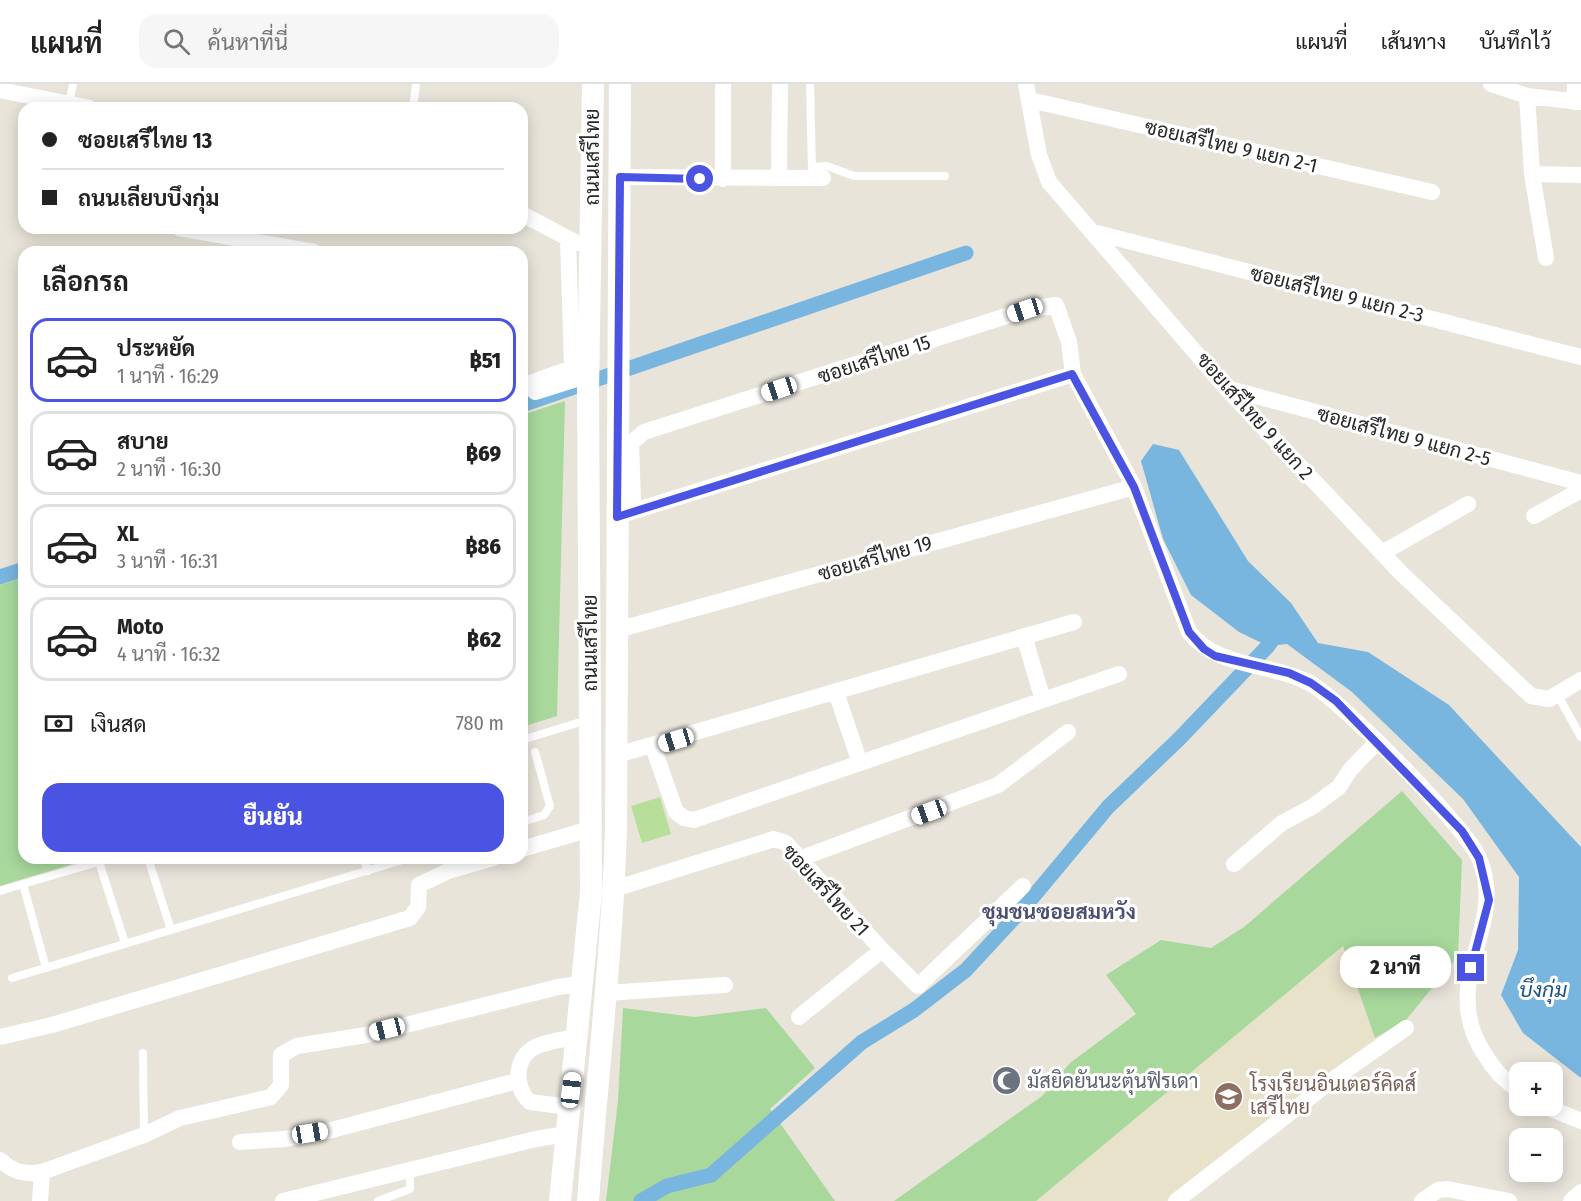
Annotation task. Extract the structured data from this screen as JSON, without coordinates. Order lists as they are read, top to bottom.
{
  "streets": {
    "main road": ["ถนนเสรีไทย"],
    "street": [
      "ซอยเสรีไทย 9 แยก 2-1",
      "ซอยเสรีไทย 9 แยก 2-3",
      "ซอยเสรีไทย 15",
      "ซอยเสรีไทย 9 แยก 2",
      "ซอยเสรีไทย 9 แยก 2-5",
      "ซอยเสรีไทย 19",
      "ซอยเสรีไทย 21"
    ]
  },
  "crossings": [
    ["ซอยเสรีไทย 9 แยก 2-1", "ซอยเสรีไทย 9 แยก 2"],
    ["ถนนเสรีไทย", "ซอยเสรีไทย 15"],
    ["ถนนเสรีไทย", "ซอยเสรีไทย 19"],
    ["ถนนเสรีไทย", "ซอยเสรีไทย 21"],
    ["ซอยเสรีไทย 9 แยก 2-3", "ซอยเสรีไทย 9 แยก 2"],
    ["ซอยเสรีไทย 9 แยก 2", "ซอยเสรีไทย 9 แยก 2-5"]
  ],
  "districts": ["ชุมชนซอยสมหวัง"],
  "water": ["บึงกุ่ม"],
  "places": {
    "mosque": ["มัสยิดยันนะตุ้นฟิรเดา"],
    "school or university": ["โรงเรียนอินเตอร์คิดส์ เสรีไทย"]
  },
  "page": {
    "header": "แผนที่",
    "search": "ค้นหาที่นี่",
    "nav": ["แผนที่", "เส้นทาง", "บันทึกไว้"],
    "banner": ["ซอยเสรีไทย 13", "ถนนเลียบบึงกุ่ม"],
    "heading": "เลือกรถ",
    "list": [
      {
        "name": "ประหยัด",
        "note": "1 นาที · 16:29",
        "value": "฿51"
      },
      {
        "name": "สบาย",
        "note": "2 นาที · 16:30",
        "value": "฿69"
      },
      {
        "name": "XL",
        "note": "3 นาที · 16:31",
        "value": "฿86"
      },
      {
        "name": "Moto",
        "note": "4 นาที · 16:32",
        "value": "฿62"
      }
    ],
    "pay": ["เงินสด", "780 m"],
    "buttons": "ยืนยัน",
    "bubble": "2 นาที",
    "map_buttons": ["+", "−"]
  }
}
